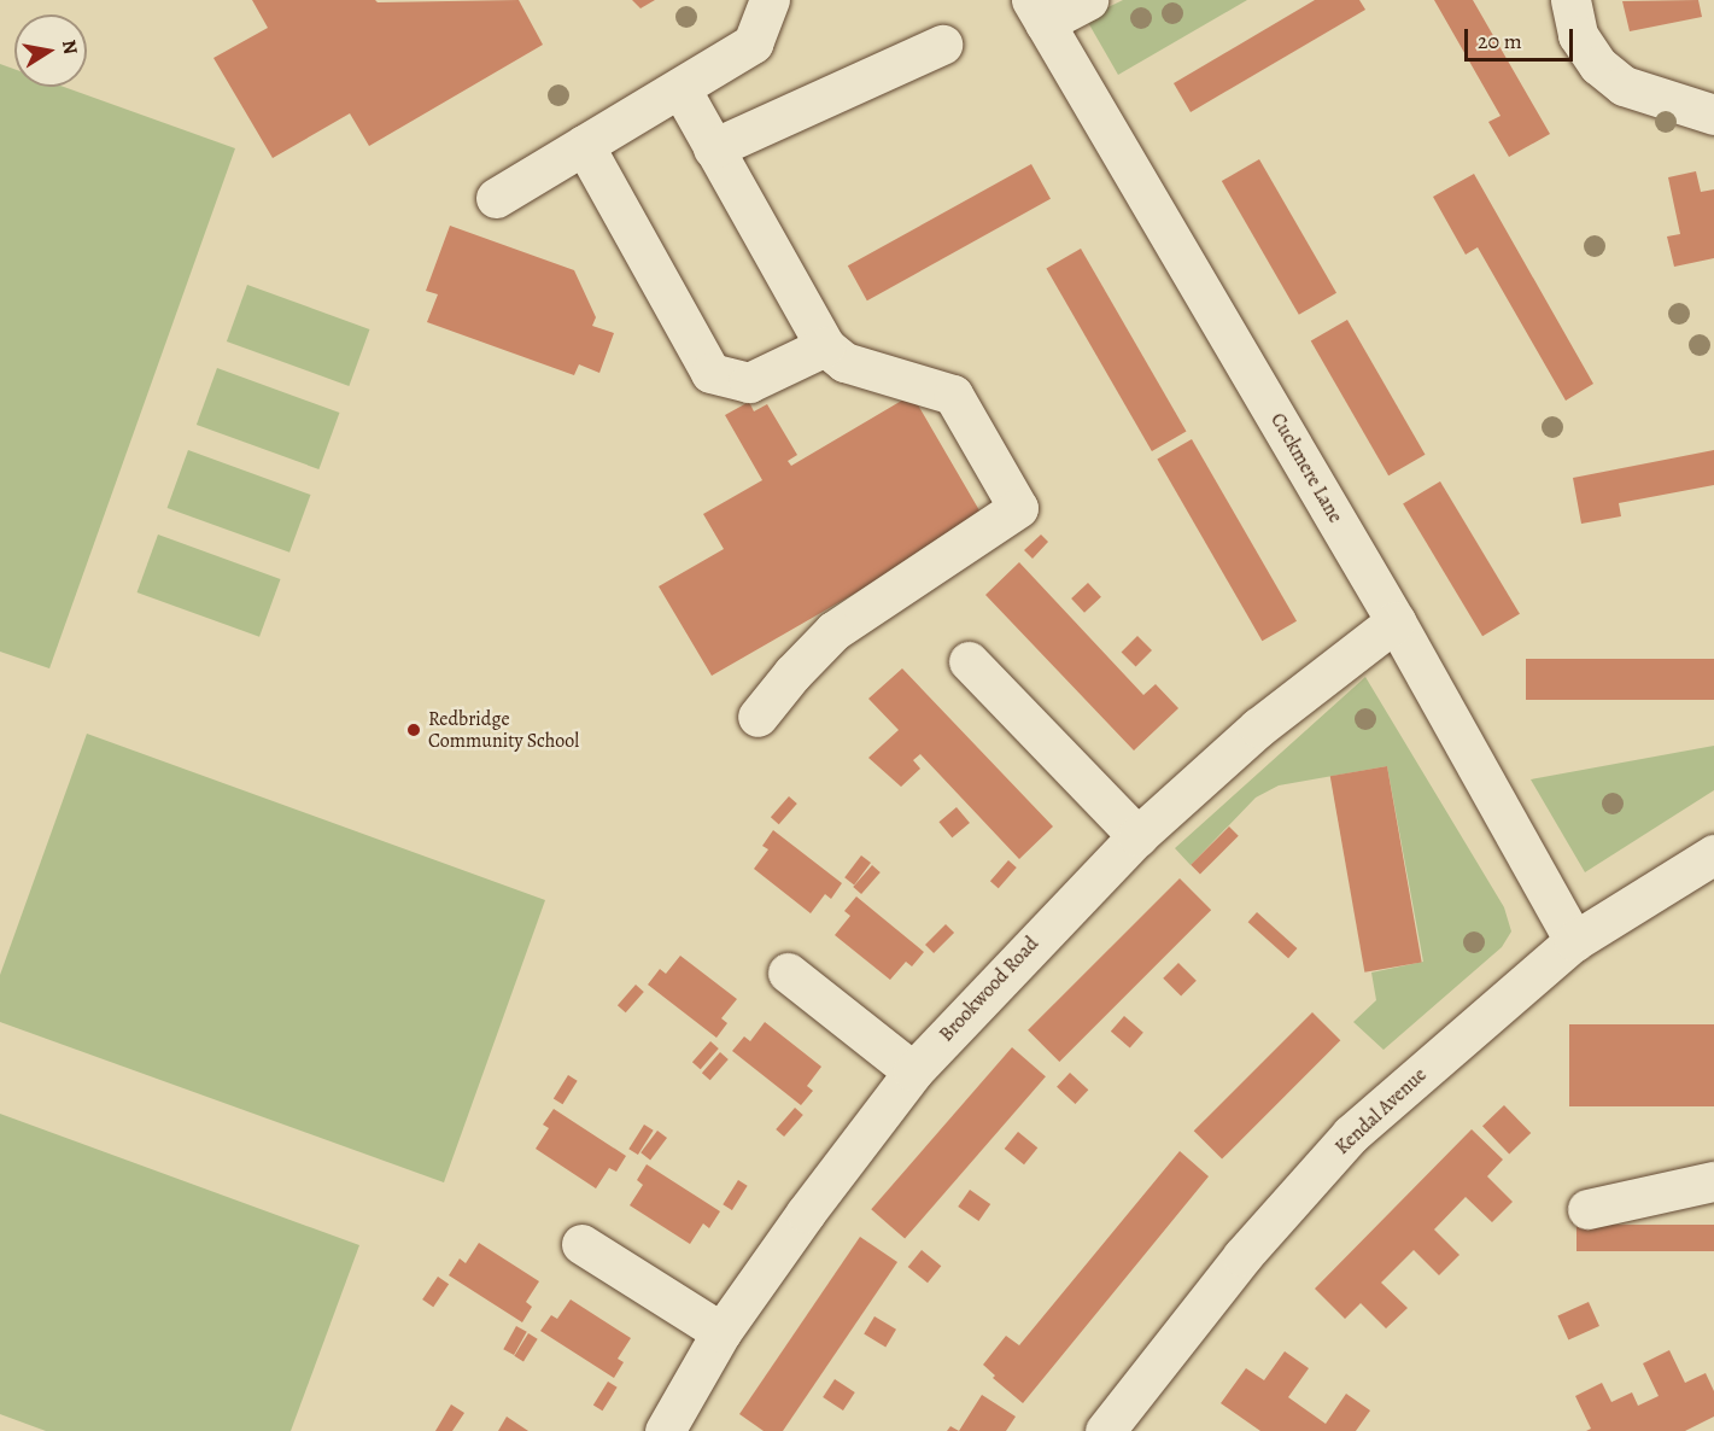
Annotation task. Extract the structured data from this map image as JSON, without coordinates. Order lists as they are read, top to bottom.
{
  "streets": {
    "street": ["Cuckmere Lane", "Brookwood Road", "Kendal Avenue"]
  },
  "crossings": [
    ["Cuckmere Lane", "Brookwood Road"],
    ["Cuckmere Lane", "Kendal Avenue"]
  ],
  "places": ["Redbridge Community School"],
  "scale_bar": "20 m",
  "north": "right"
}
